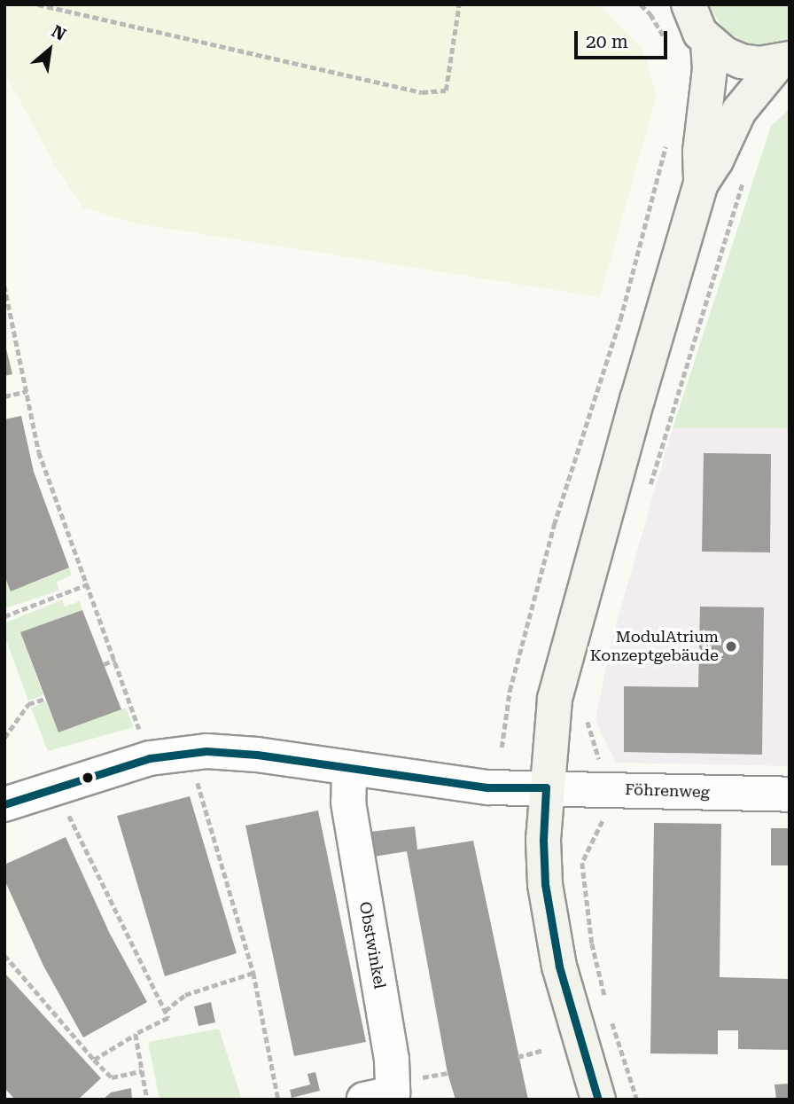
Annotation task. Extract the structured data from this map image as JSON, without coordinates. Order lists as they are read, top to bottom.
{
  "streets": {
    "street": ["Föhrenweg", "Obstwinkel"]
  },
  "crossings": [
    ["Föhrenweg", "Obstwinkel"]
  ],
  "places": ["ModulAtrium Konzeptgebäude"],
  "scale_bar": "20 m",
  "north": "top right"
}
